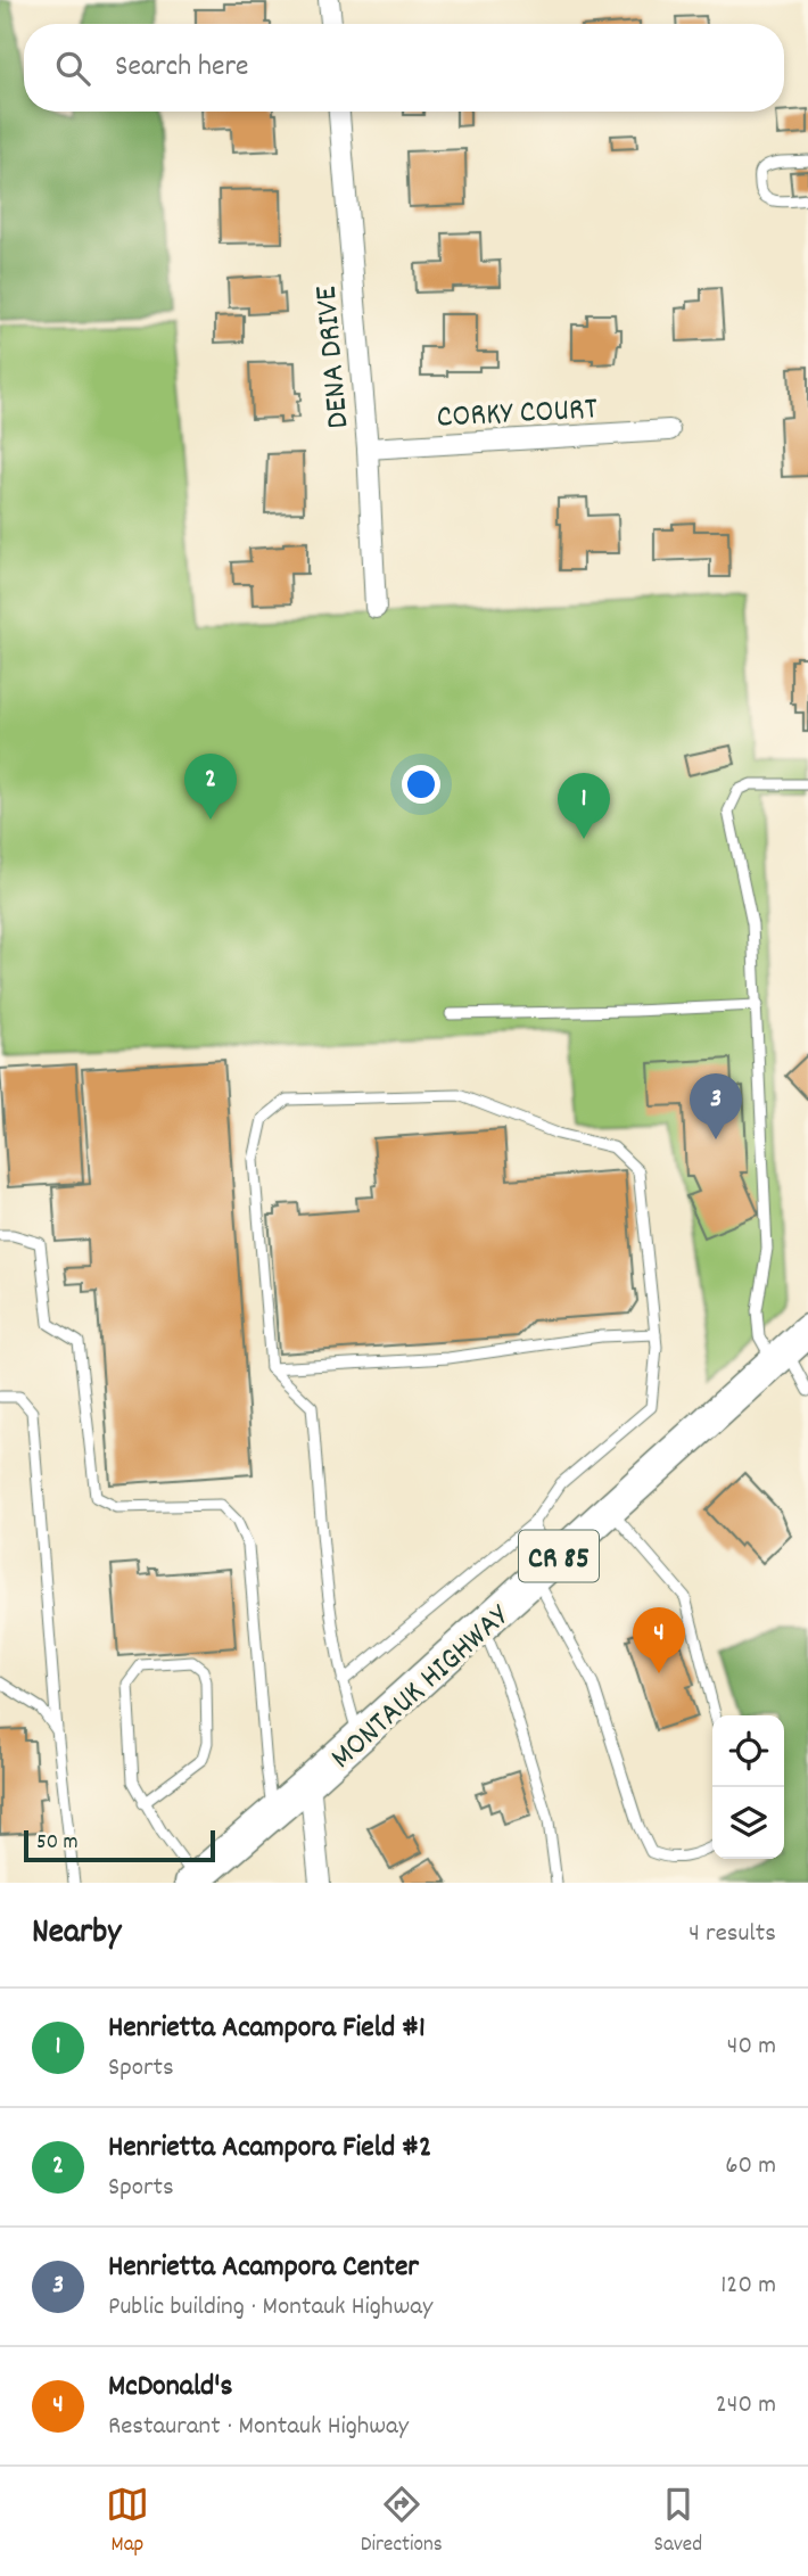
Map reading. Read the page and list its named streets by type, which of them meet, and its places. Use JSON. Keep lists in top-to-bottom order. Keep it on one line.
{"streets":{"main road":["CR 85","MONTAUK HIGHWAY"],"street":["DENA DRIVE","CORKY COURT"]},"crossings":[["DENA DRIVE","CORKY COURT"],["CR 85","MONTAUK HIGHWAY"]],"scale_bar":"50 m","page":{"search":"Search here","pins":["2","1","3","4"],"scale":"50 m","heading":["Nearby","4 results"],"list":[{"mark":"1","name":"Henrietta Acampora Field #1","note":"Sports","value":"40 m"},{"mark":"2","name":"Henrietta Acampora Field #2","note":"Sports","value":"60 m"},{"mark":"3","name":"Henrietta Acampora Center","note":"Public building · Montauk Highway","value":"120 m"},{"mark":"4","name":"McDonald's","note":"Restaurant · Montauk Highway","value":"240 m"}],"nav":["Map","Directions","Saved"]}}
